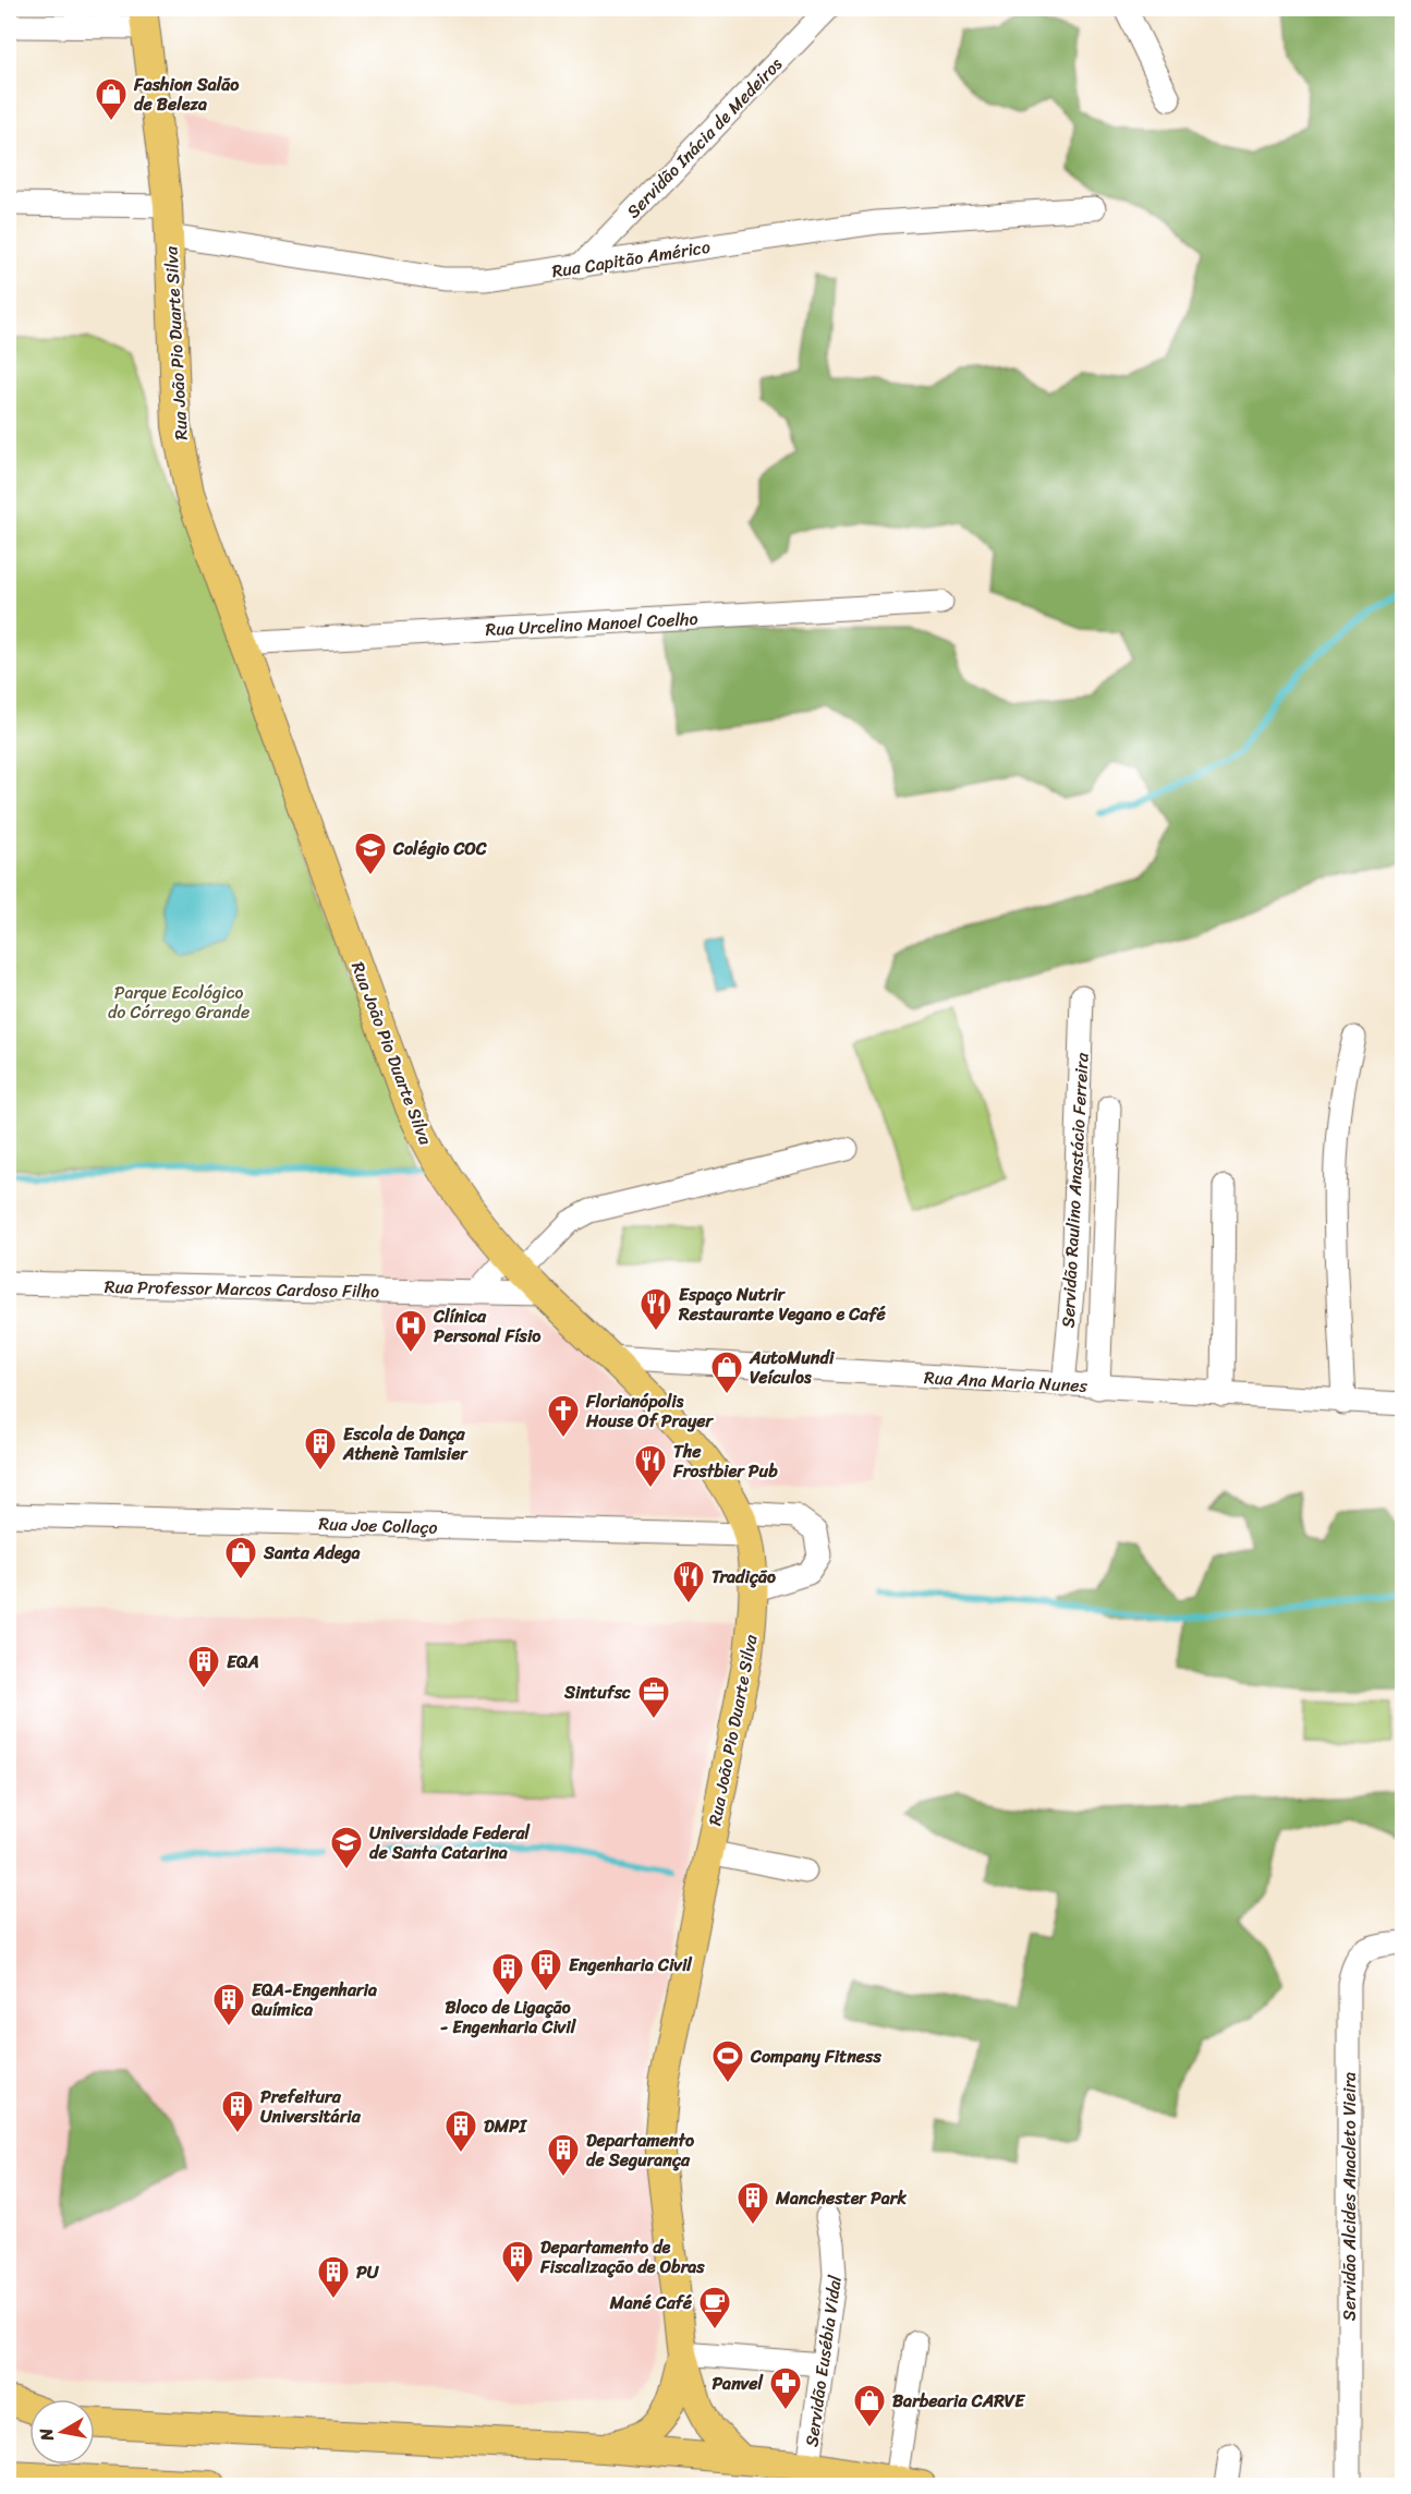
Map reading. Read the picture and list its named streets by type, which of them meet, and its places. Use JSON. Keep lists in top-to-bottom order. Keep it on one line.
{"streets":{"main road":["Rua João Pio Duarte Silva"],"street":["Servidão Inácia de Medeiros","Rua Capitão Américo","Rua Urcelino Manoel Coelho","Servidão Raulino Anastácio Ferreira","Rua Professor Marcos Cardoso Filho","Rua Ana Maria Nunes","Rua Joe Collaço","Servidão Alcides Anacleto Vieira","Servidão Eusébia Vidal"]},"crossings":[["Servidão Inácia de Medeiros","Rua Capitão Américo"],["Rua Capitão Américo","Rua João Pio Duarte Silva"],["Rua João Pio Duarte Silva","Rua Urcelino Manoel Coelho"],["Rua João Pio Duarte Silva","Rua Professor Marcos Cardoso Filho"],["Rua João Pio Duarte Silva","Rua Ana Maria Nunes"],["Rua João Pio Duarte Silva","Rua Joe Collaço"],["Servidão Raulino Anastácio Ferreira","Rua Ana Maria Nunes"]],"parks":["Parque Ecológico do Córrego Grande"],"places":{"shop":["Fashion Salão de Beleza","AutoMundi Veículos","Santa Adega","Barbearia CARVE"],"school or university":["Colégio COC","Universidade Federal de Santa Catarina"],"restaurant":["Espaço Nutrir Restaurante Vegano e Café","The Frostbier Pub","Tradição"],"hospital":["Clínica Personal Físio"],"church":["Florianópolis House Of Prayer"],"building":["Escola de Dança Athenè Tamisier","EQA","Engenharia Civil","Bloco de Ligação - Engenharia Civil","EQA-Engenharia Química","Prefeitura Universitária","DMPI","Departamento de Segurança","Manchester Park","Departamento de Fiscalização de Obras","PU"],"office":["Sintufsc"],"sports":["Company Fitness"],"cafe":["Mané Café"],"pharmacy":["Panvel"]},"north":"left"}
